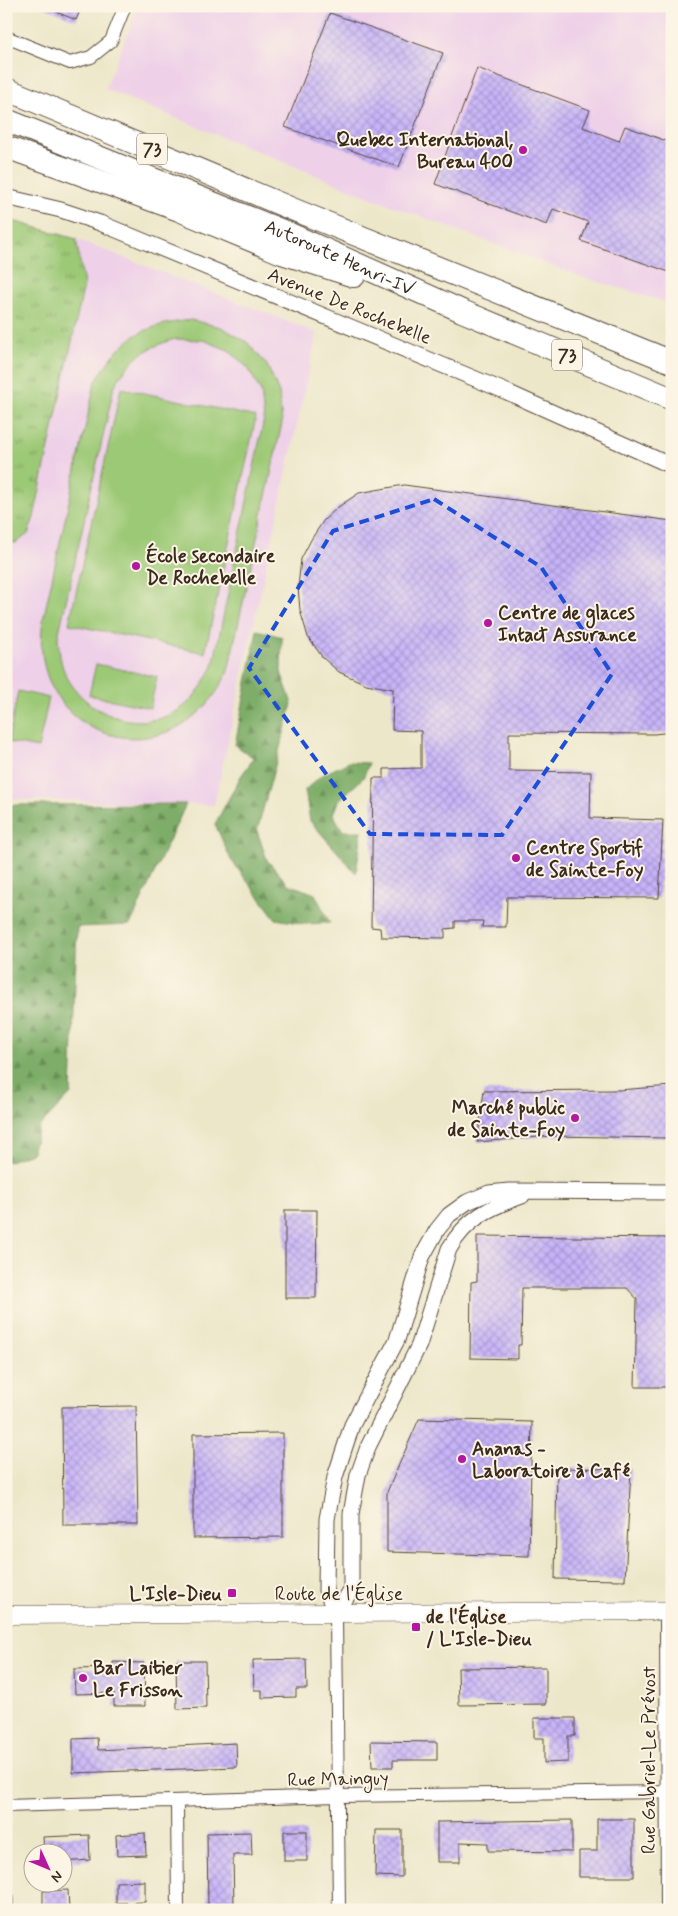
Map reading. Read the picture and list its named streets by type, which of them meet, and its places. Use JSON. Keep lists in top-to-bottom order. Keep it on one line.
{"streets":{"highway":["73","Autoroute Henri-IV"],"main road":["Route de l'Église"],"street":["Avenue De Rochebelle","Rue Gabriel-Le Prévost","Rue Mainguy"]},"crossings":[["Route de l'Église","Rue Gabriel-Le Prévost"],["Rue Gabriel-Le Prévost","Rue Mainguy"]],"places":{"other":["Quebec International, Bureau 400","École secondaire De Rochebelle","Centre de glaces Intact Assurance","Centre Sportif de Sainte-Foy","Marché public de Sainte-Foy","Ananas - Laboratoire à Café","Bar Laitier Le Frisson"],"transit":["L'Isle-Dieu","de l'Église / L'Isle-Dieu"]},"north":"bottom right"}
